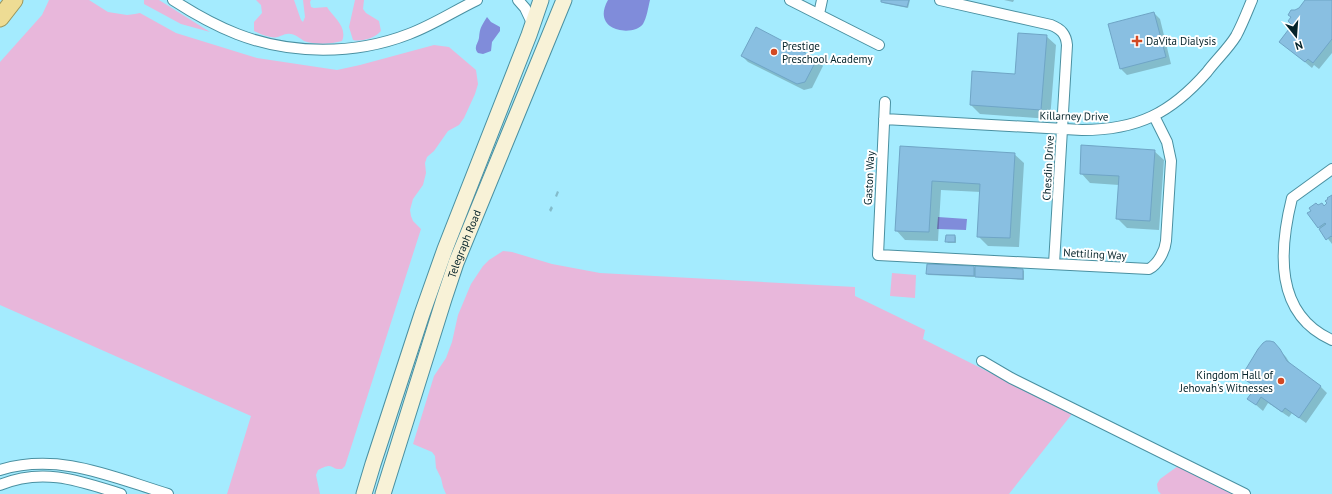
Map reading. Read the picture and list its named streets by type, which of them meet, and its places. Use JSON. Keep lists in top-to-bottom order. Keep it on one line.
{"streets":{"main road":["Telegraph Road"],"street":["Killarney Drive","Chesdin Drive","Gaston Way","Nettiling Way"]},"crossings":[["Killarney Drive","Chesdin Drive"],["Killarney Drive","Gaston Way"],["Killarney Drive","Nettiling Way"],["Chesdin Drive","Nettiling Way"],["Gaston Way","Nettiling Way"]],"places":{"health":["DaVita Dialysis"],"other":["Prestige Preschool Academy","Kingdom Hall of Jehovah's Witnesses"]},"north":"bottom"}
